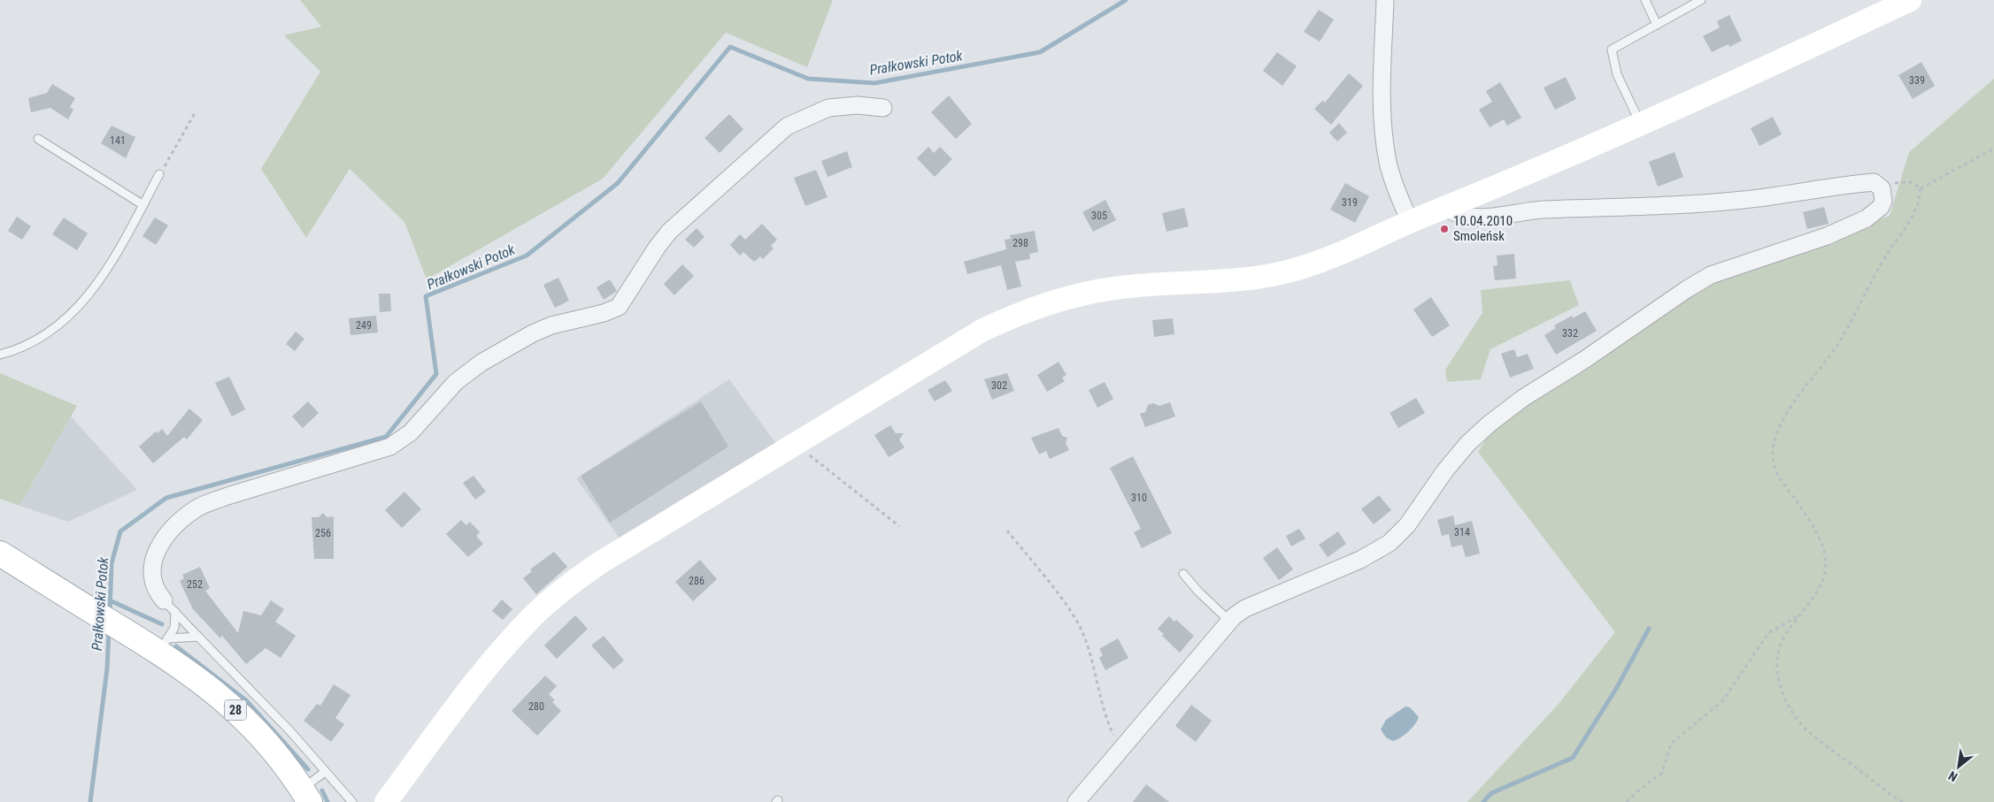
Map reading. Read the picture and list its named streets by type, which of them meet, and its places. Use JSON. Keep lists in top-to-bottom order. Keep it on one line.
{"streets":{"main road":["28"]},"water":["Prałkowski Potok"],"places":["10.04.2010 Smoleńsk"],"house_numbers":["339","141","319","305","298","249","332","302","310","314","256","286","252","280"],"north":"bottom left"}
